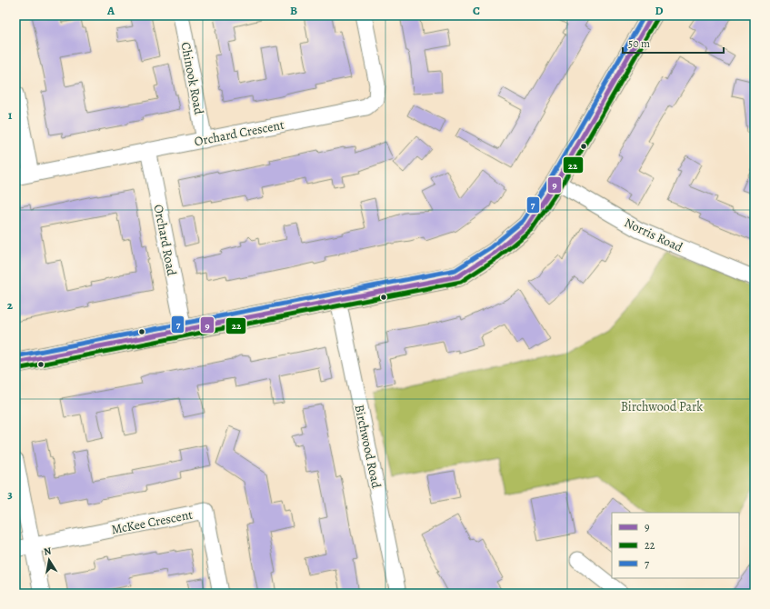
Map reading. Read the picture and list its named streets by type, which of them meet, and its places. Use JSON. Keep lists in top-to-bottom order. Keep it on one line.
{"streets":{"street":["Chinook Road","Orchard Crescent","Norris Road","Orchard Road","Birchwood Road","McKee Crescent"]},"crossings":[["Chinook Road","Orchard Crescent"],["Orchard Crescent","Orchard Road"]],"parks":["Birchwood Park"],"lines":["transit line 9","transit line 7","transit line 22"],"legend":["9","22","7"],"scale_bar":"50 m","north":"top","grid":{"columns":["A","B","C","D"],"rows":["1","2","3"]}}
